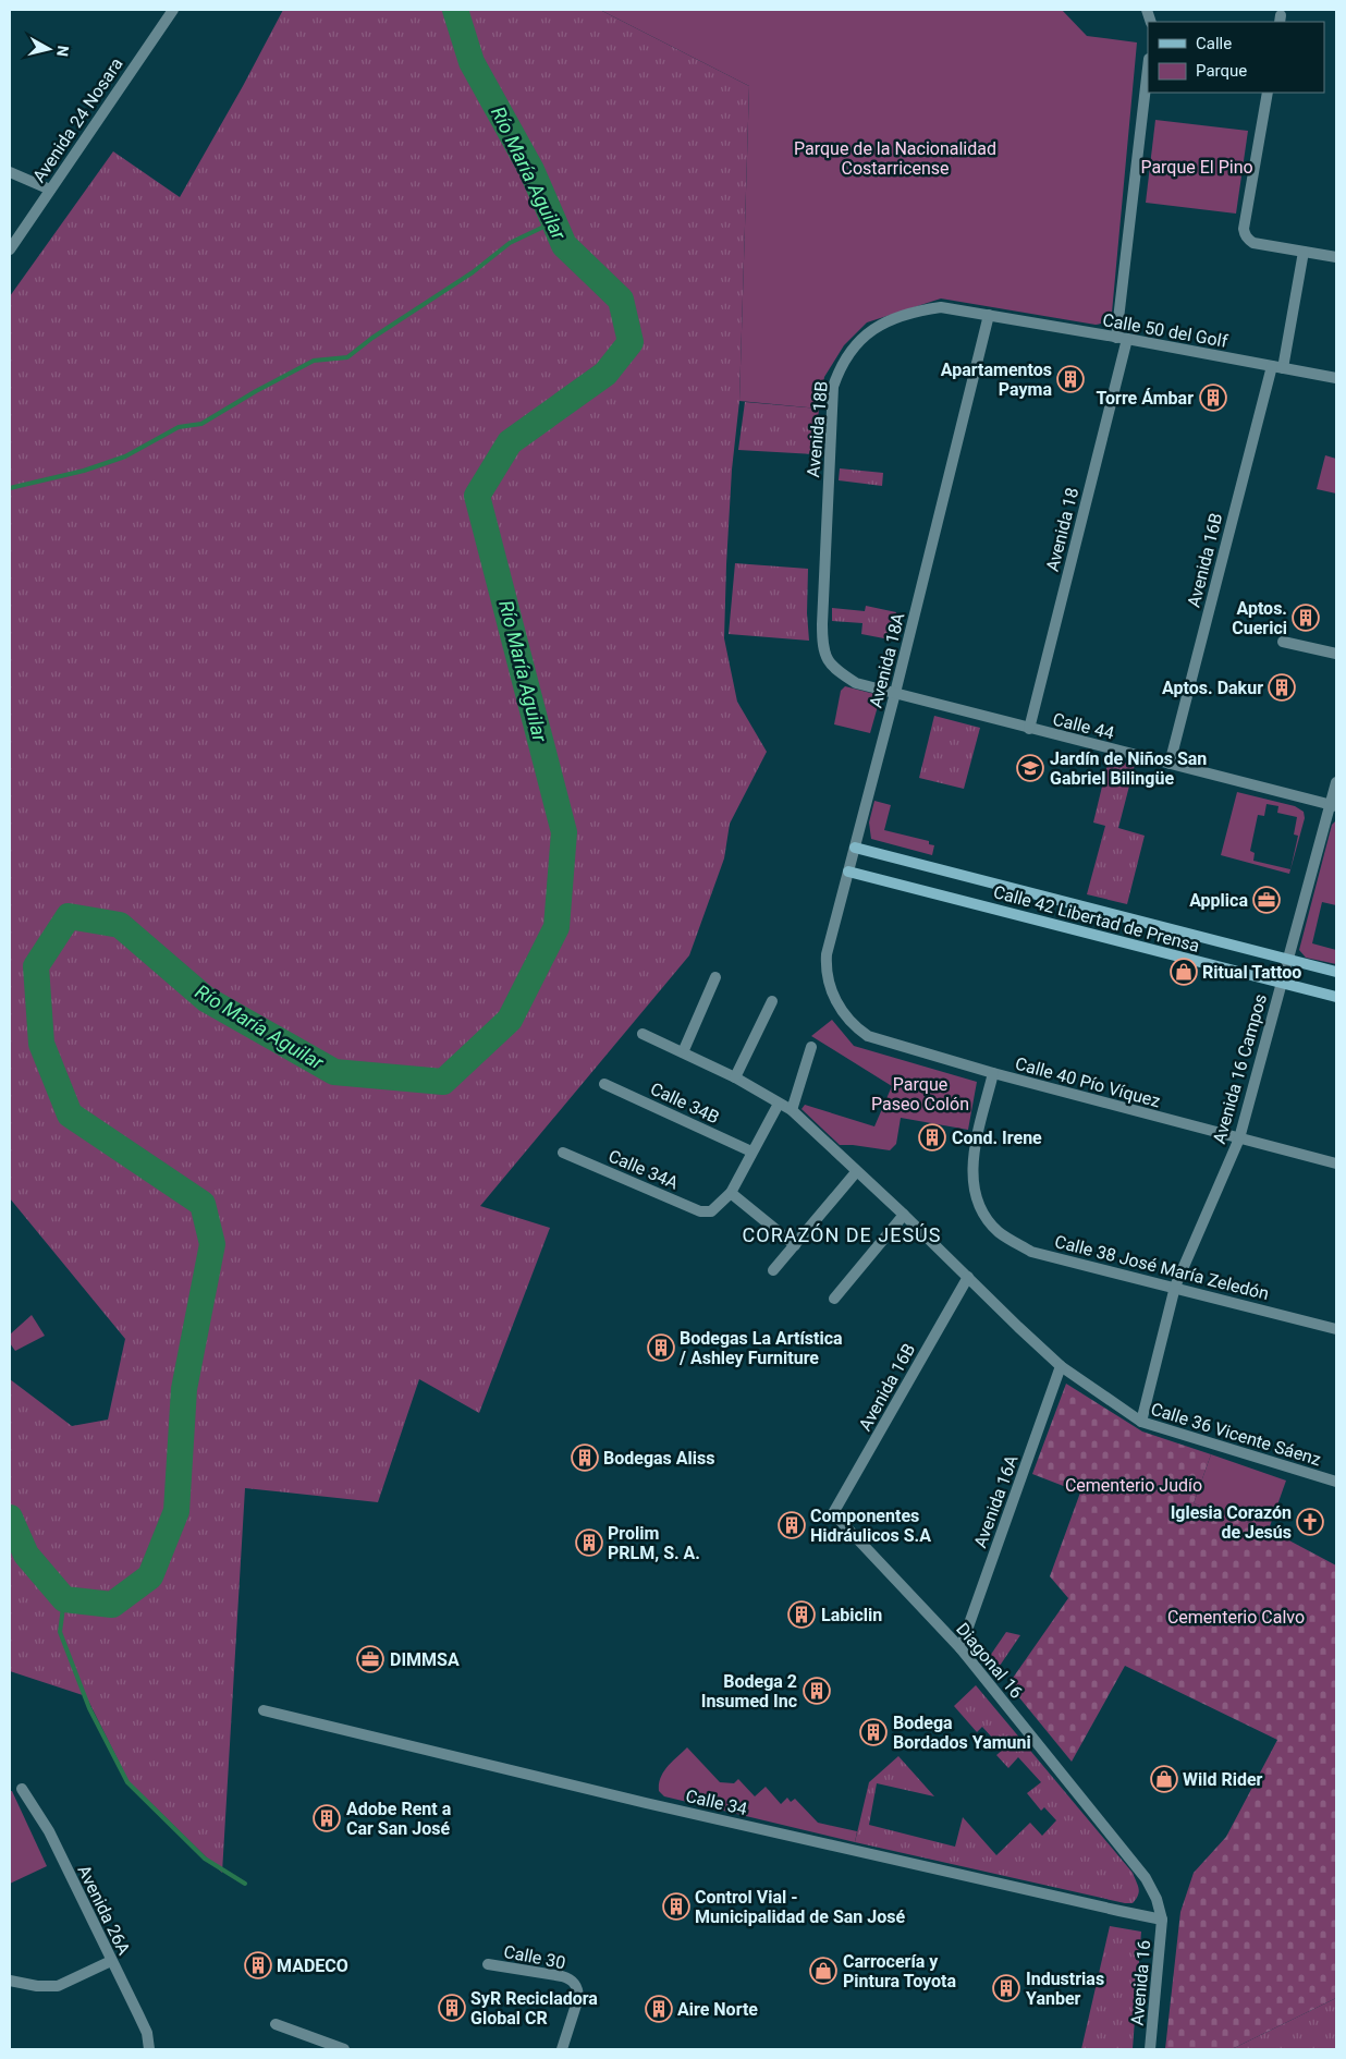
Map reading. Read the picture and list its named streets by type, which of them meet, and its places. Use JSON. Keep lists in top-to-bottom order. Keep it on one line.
{"streets":{"main road":["Calle 42 Libertad de Prensa"],"street":["Avenida 24 Nosara","Calle 50 del Golf","Avenida 18B","Avenida 18","Avenida 16B","Avenida 18A","Calle 44","Avenida 16 Campos","Calle 40 Pío Víquez","Calle 34B","Calle 34A","Calle 38 José María Zeledón","Calle 36 Vicente Sáenz","Avenida 16A","Diagonal 16","Calle 34","Avenida 26A","Calle 30","Avenida 16"]},"crossings":[["Calle 50 del Golf","Avenida 18B"],["Calle 50 del Golf","Avenida 18"],["Calle 50 del Golf","Avenida 16B"],["Calle 50 del Golf","Avenida 18A"],["Avenida 18B","Avenida 18A"],["Avenida 18B","Calle 44"],["Avenida 18","Calle 44"],["Avenida 16B","Calle 44"],["Avenida 16B","Calle 36 Vicente Sáenz"],["Avenida 16B","Diagonal 16"],["Avenida 18A","Calle 44"],["Avenida 18A","Calle 42 Libertad de Prensa"],["Avenida 18A","Calle 40 Pío Víquez"],["Calle 44","Avenida 16 Campos"],["Calle 42 Libertad de Prensa","Avenida 16 Campos"],["Avenida 16 Campos","Calle 40 Pío Víquez"],["Avenida 16 Campos","Calle 38 José María Zeledón"],["Avenida 16 Campos","Calle 36 Vicente Sáenz"],["Calle 40 Pío Víquez","Calle 38 José María Zeledón"],["Calle 36 Vicente Sáenz","Avenida 16A"],["Avenida 16A","Diagonal 16"],["Diagonal 16","Calle 34"],["Diagonal 16","Avenida 16"],["Calle 34","Avenida 16"]],"districts":["CORAZÓN DE JESÚS"],"water":["Río María Aguilar"],"parks":["Parque de la Nacionalidad Costarricense","Parque El Pino","Parque Paseo Colón","Cementerio Judío","Cementerio Calvo"],"places":{"building":["Apartamentos Payma","Torre Ámbar","Aptos. Cuerici","Aptos. Dakur","Cond. Irene","Bodegas La Artística / Ashley Furniture","Bodegas Aliss","Componentes Hidráulicos S.A","Prolim PRLM, S. A.","Labiclin","Bodega 2 Insumed Inc","Bodega Bordados Yamuni","Adobe Rent a Car San José","Control Vial - Municipalidad de San José","MADECO","Industrias Yanber","SyR Recicladora Global CR","Aire Norte"],"school or university":["Jardín de Niños San Gabriel Bilingüe"],"office":["Applica","DIMMSA"],"shop":["Ritual Tattoo","Wild Rider","Carrocería y Pintura Toyota"],"church":["Iglesia Corazón de Jesús"]},"legend":["Calle","Parque"],"north":"right"}
